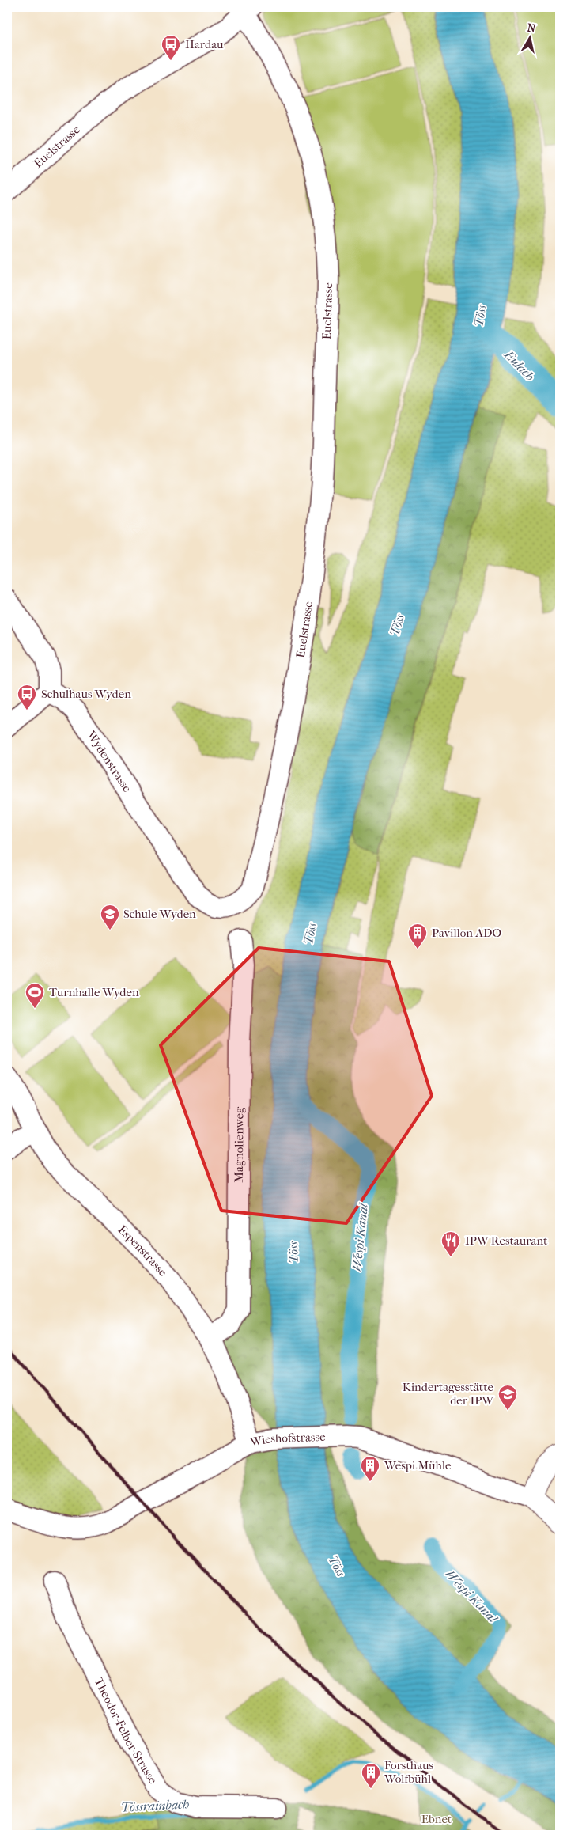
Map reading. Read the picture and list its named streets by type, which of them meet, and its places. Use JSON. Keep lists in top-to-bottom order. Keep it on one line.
{"streets":{"street":["Euelstrasse","Wydenstrasse","Magnolienweg","Espenstrasse","Wieshofstrasse","Theodor-Felber-Strasse"]},"crossings":[["Euelstrasse","Wydenstrasse"],["Magnolienweg","Espenstrasse"],["Espenstrasse","Wieshofstrasse"]],"water":["Töss","Eulach","Wespi Kanal","Tössrainbach"],"parks":["Ebnet"],"places":{"bus stop":["Hardau","Schulhaus Wyden"],"school or university":["Schule Wyden","Kindertagesstätte der IPW"],"building":["Pavillon ADO","Wespi Mühle","Forsthaus Wolfbühl"],"sports":["Turnhalle Wyden"],"restaurant":["IPW Restaurant"]},"north":"top"}
